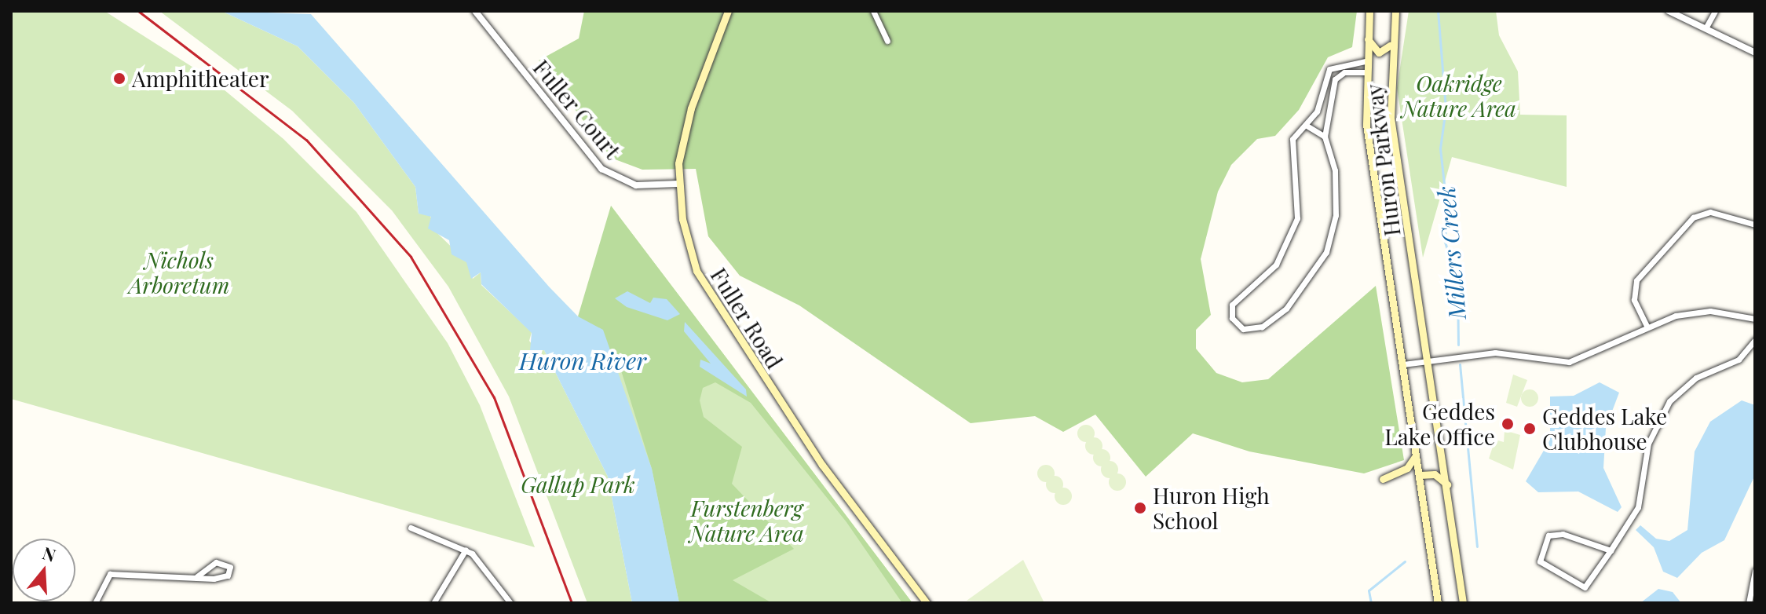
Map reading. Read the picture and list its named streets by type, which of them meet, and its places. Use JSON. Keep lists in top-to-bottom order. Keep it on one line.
{"streets":{"main road":["Huron Parkway","Fuller Road"],"street":["Fuller Court"]},"crossings":[["Fuller Court","Fuller Road"]],"water":["Millers Creek","Huron River"],"parks":["Oakridge Nature Area","Nichols Arboretum","Gallup Park","Furstenberg Nature Area"],"places":["Amphitheater","Geddes Lake Office","Geddes Lake Clubhouse","Huron High School"],"north":"top"}
